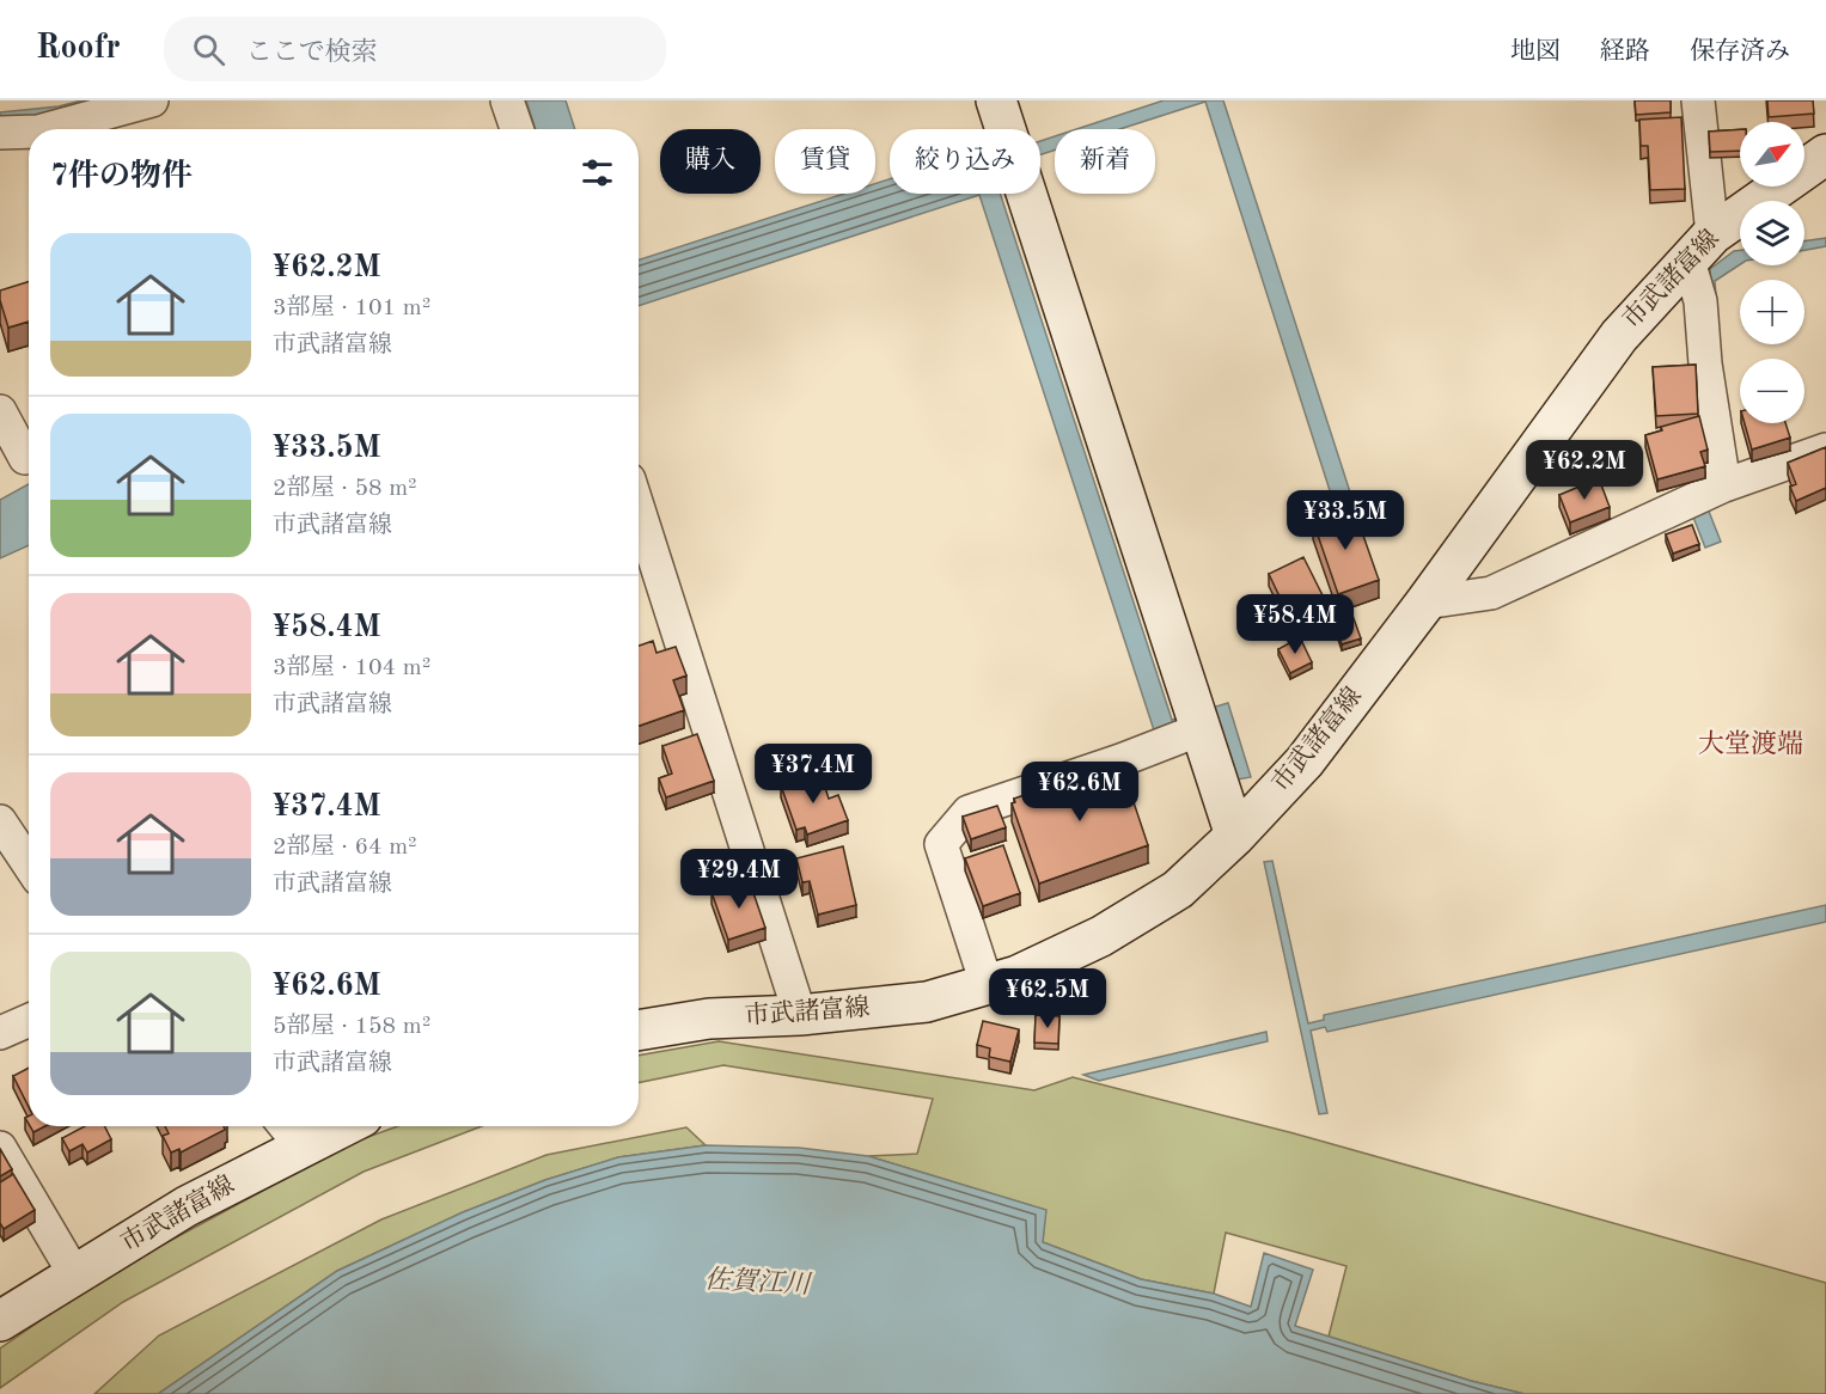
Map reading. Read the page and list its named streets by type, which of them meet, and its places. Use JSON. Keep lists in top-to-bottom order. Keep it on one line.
{"streets":{"main road":["市武諸富線"]},"districts":["大堂渡端"],"water":["佐賀江川"],"north":"top right","page":{"header":"Roofr","search":"ここで検索","nav":["地図","経路","保存済み"],"map_buttons":["+","−"],"chip":["購入","賃貸","絞り込み","新着"],"heading":"7件の物件","list":[{"name":"¥62.2M","note":"3部屋 · 101 m² · 市武諸富線"},{"name":"¥33.5M","note":"2部屋 · 58 m² · 市武諸富線"},{"name":"¥58.4M","note":"3部屋 · 104 m² · 市武諸富線"},{"name":"¥37.4M","note":"2部屋 · 64 m² · 市武諸富線"},{"name":"¥62.6M","note":"5部屋 · 158 m² · 市武諸富線"}],"price":["¥62.2M","¥33.5M","¥58.4M","¥37.4M","¥62.6M","¥29.4M","¥62.5M"]}}
